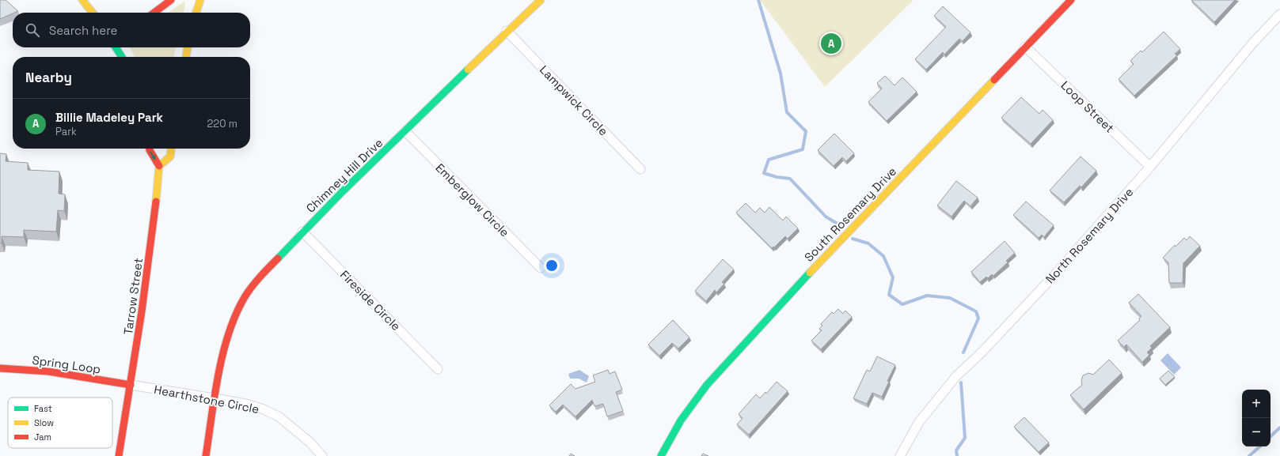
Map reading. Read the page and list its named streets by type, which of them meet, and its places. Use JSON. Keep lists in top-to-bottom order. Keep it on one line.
{"streets":{"street":["Lampwick Circle","Loop Street","Chimney Hill Drive","Emberglow Circle","South Rosemary Drive","North Rosemary Drive","Tarrow Street","Fireside Circle","Spring Loop","Hearthstone Circle"]},"crossings":[["Lampwick Circle","Chimney Hill Drive"],["Loop Street","South Rosemary Drive"],["Loop Street","North Rosemary Drive"],["Chimney Hill Drive","Emberglow Circle"],["Chimney Hill Drive","Fireside Circle"],["Chimney Hill Drive","Hearthstone Circle"],["Tarrow Street","Spring Loop"],["Tarrow Street","Hearthstone Circle"],["Spring Loop","Hearthstone Circle"]],"legend":["Fast","Slow","Jam"],"page":{"search":"Search here","pins":"A","heading":"Nearby","list":[{"mark":"A","name":"Billie Madeley Park","note":"Park","value":"220 m"}],"map_buttons":["+","−"]}}
